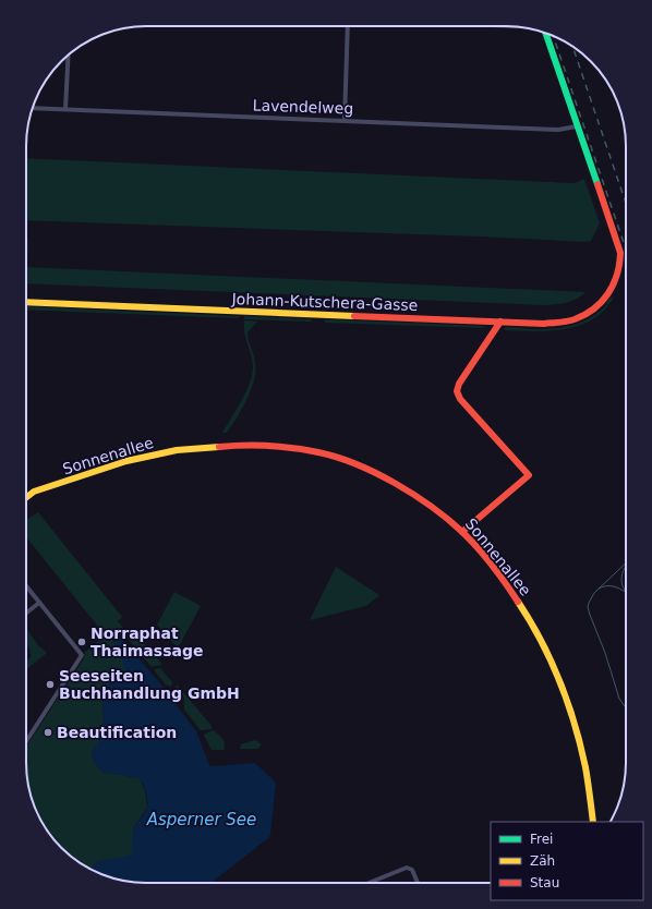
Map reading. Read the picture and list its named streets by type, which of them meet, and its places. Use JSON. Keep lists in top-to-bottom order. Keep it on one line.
{"streets":{"street":["Lavendelweg","Johann-Kutschera-Gasse","Sonnenallee"]},"crossings":[["Lavendelweg","Johann-Kutschera-Gasse"]],"water":["Asperner See"],"places":["Norraphat Thaimassage","Seeseiten Buchhandlung GmbH","Beautification"],"legend":["Frei","Zäh","Stau"]}
